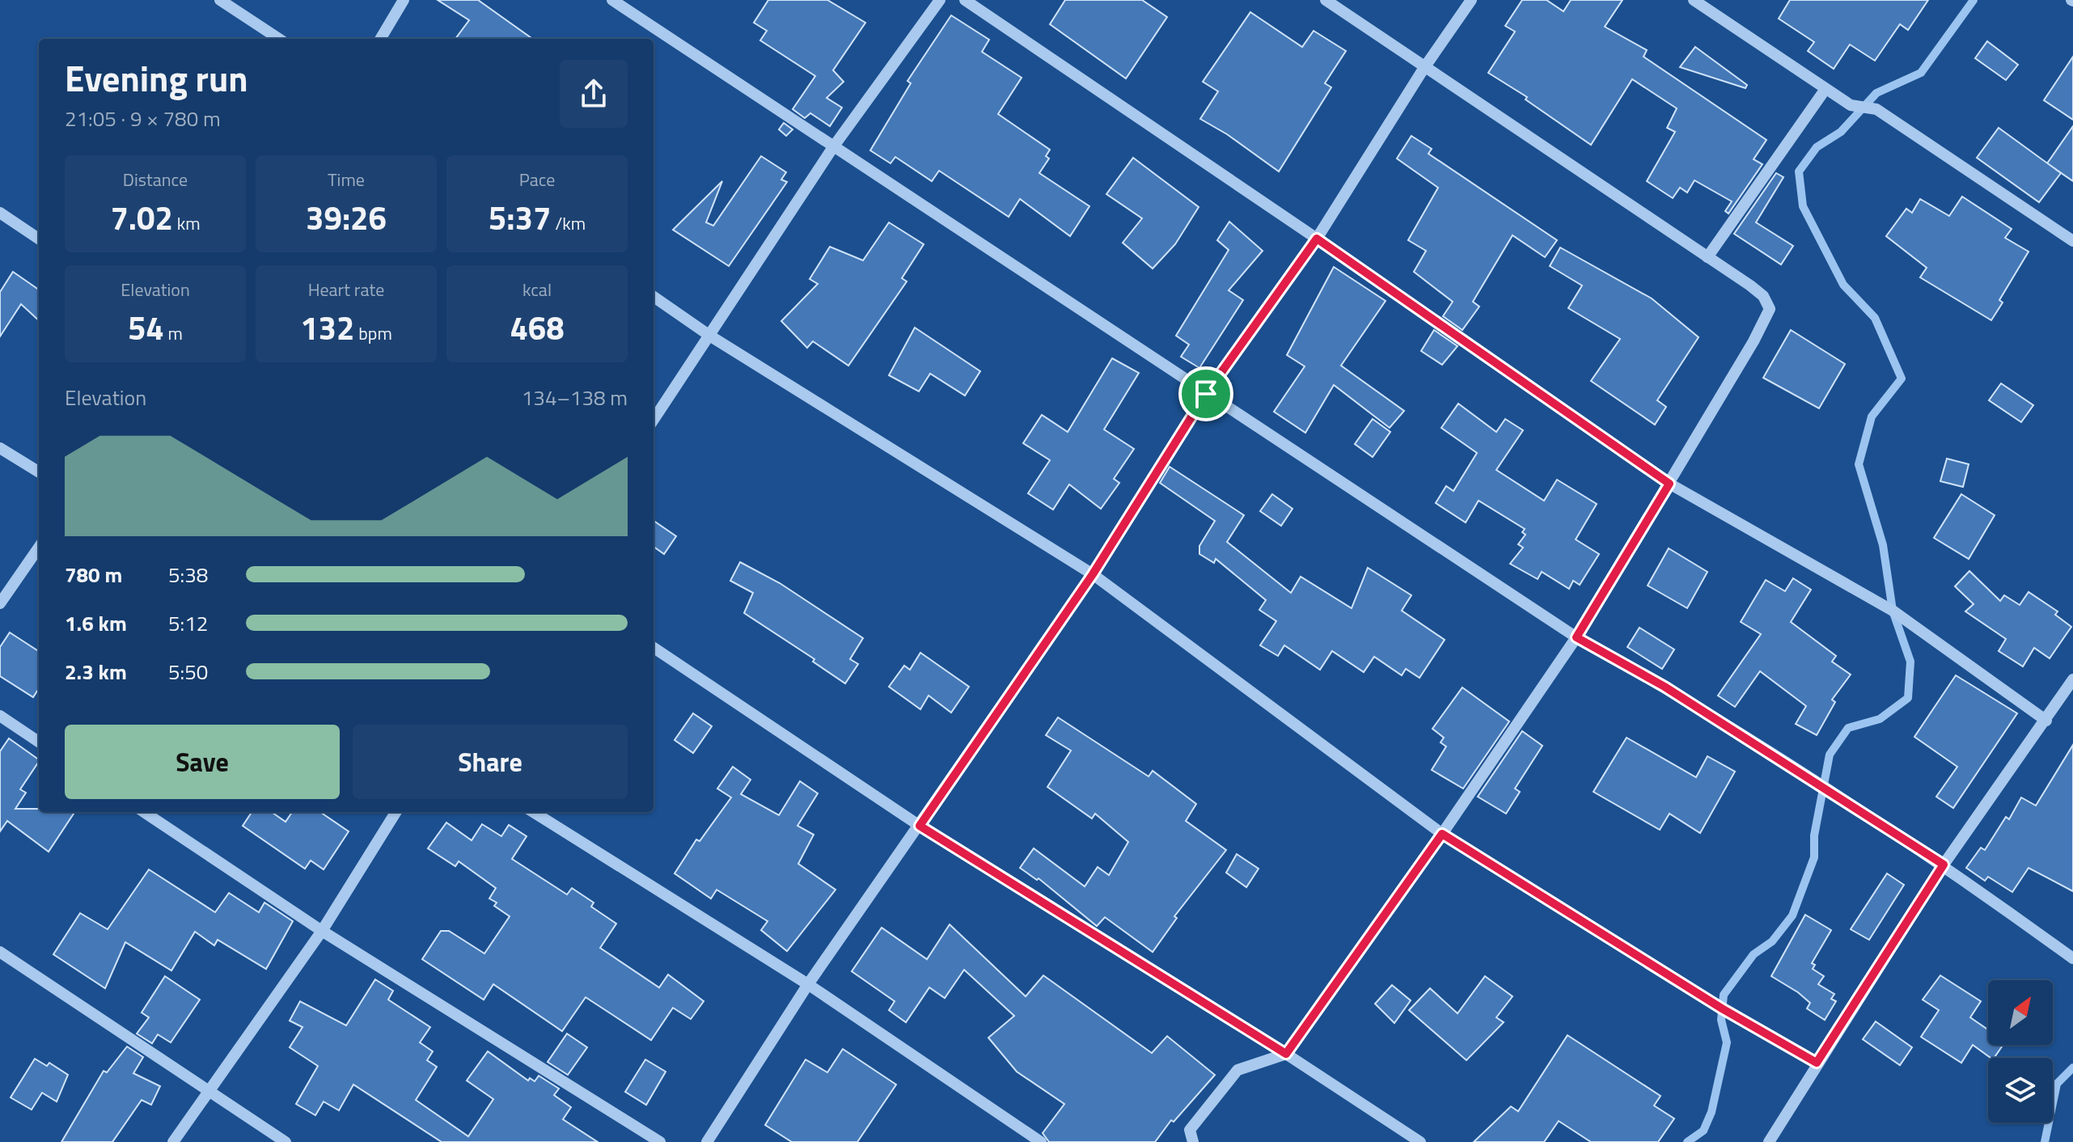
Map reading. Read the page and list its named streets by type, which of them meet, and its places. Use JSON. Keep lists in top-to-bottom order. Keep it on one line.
{"north":"top right","page":{"heading":["Evening run","21:05 · 9 × 780 m"],"stats":[["Distance","7.02 km"],["Time","39:26"],["Pace","5:37 /km"],["Elevation","54 m"],["Heart rate","132 bpm"],["kcal","468"]],"chart":["Elevation","134–138 m"],"list":[{"name":"780 m","note":"5:38"},{"name":"1.6 km","note":"5:12"},{"name":"2.3 km","note":"5:50"}],"buttons":["Save","Share"]}}
